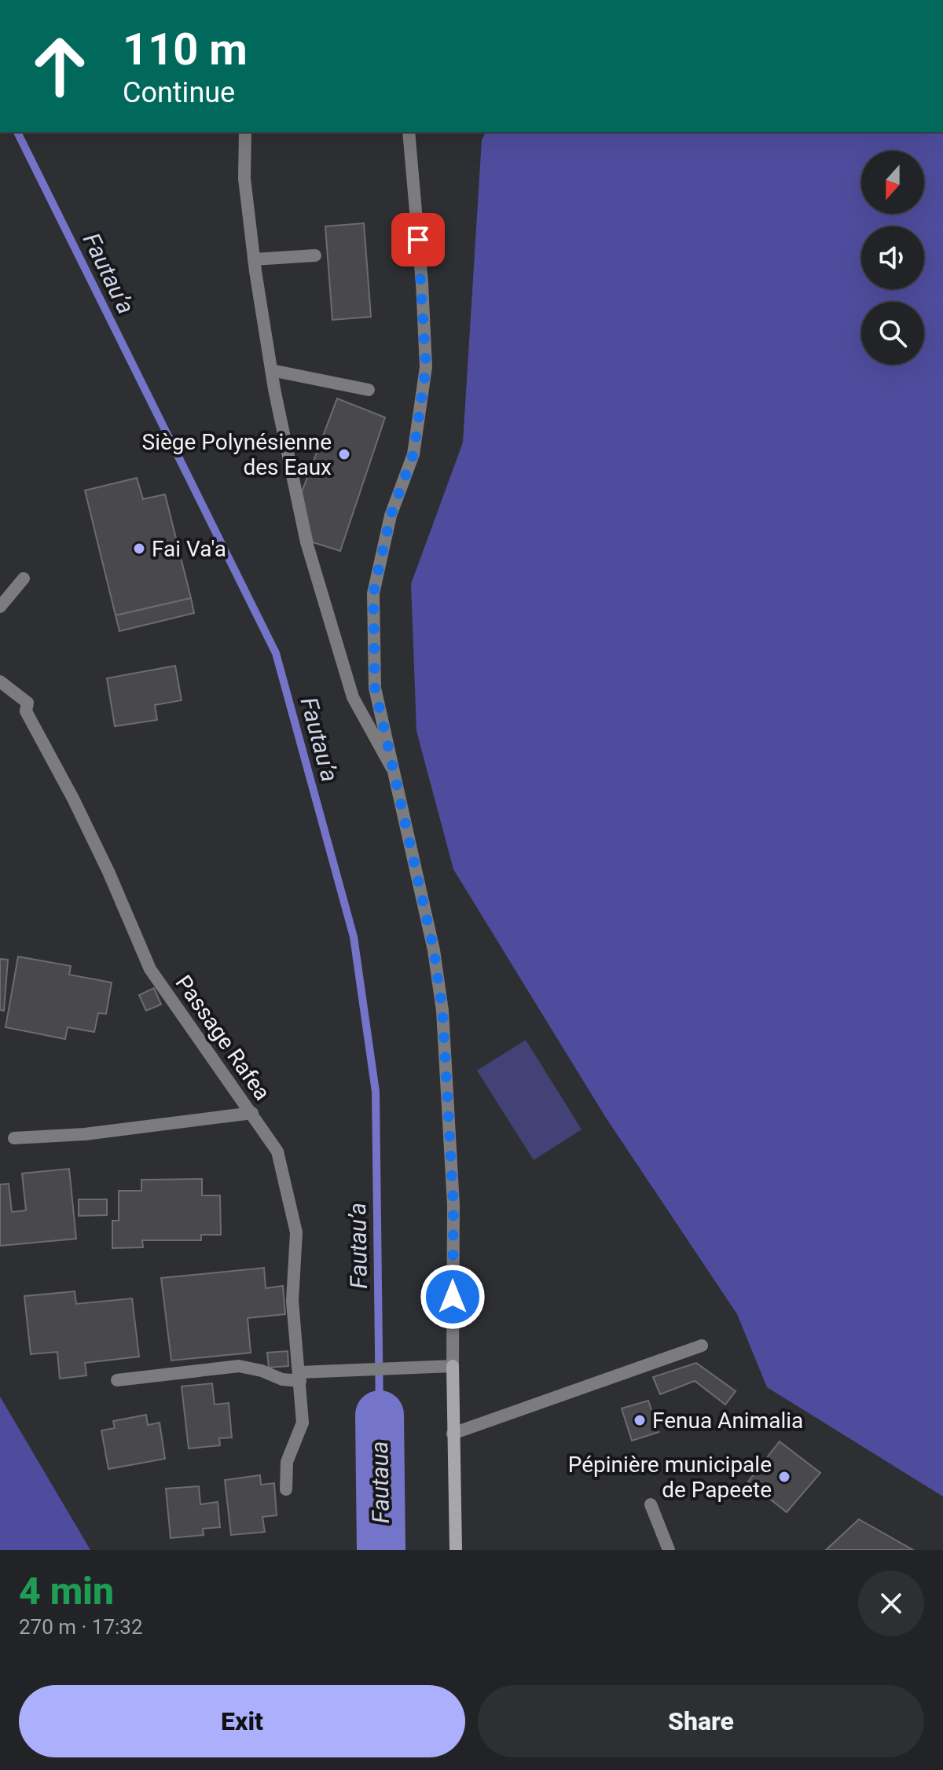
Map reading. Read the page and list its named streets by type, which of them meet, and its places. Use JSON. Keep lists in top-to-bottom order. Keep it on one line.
{"streets":{"street":["Passage Rafea"]},"water":["Fautau’a","Fautaua"],"places":["Siège Polynésienne des Eaux","Fai Va'a","Fenua Animalia","Pépinière municipale de Papeete"],"north":"bottom","page":{"turn":["110 m","Continue"],"heading":["4 min","270 m · 17:32"],"buttons":["Exit","Share"]}}
